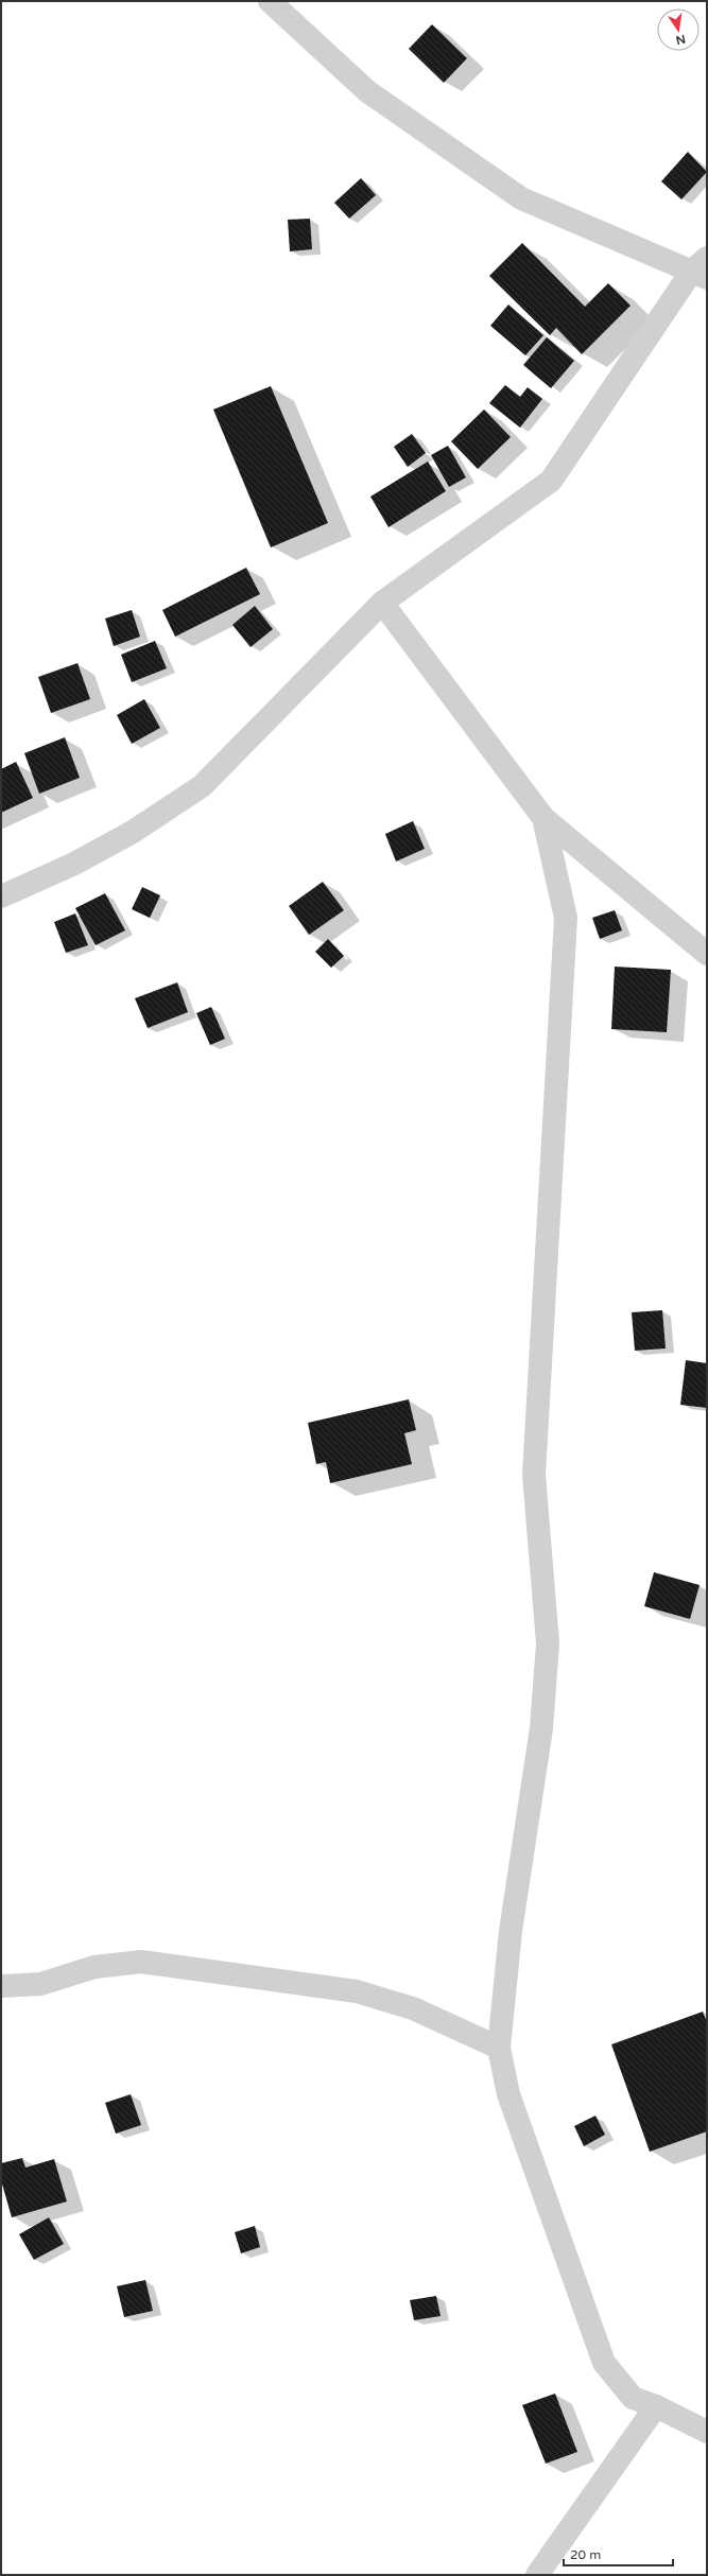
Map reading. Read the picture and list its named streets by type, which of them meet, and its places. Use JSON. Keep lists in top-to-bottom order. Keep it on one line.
{"scale_bar":"20 m","north":"bottom"}
